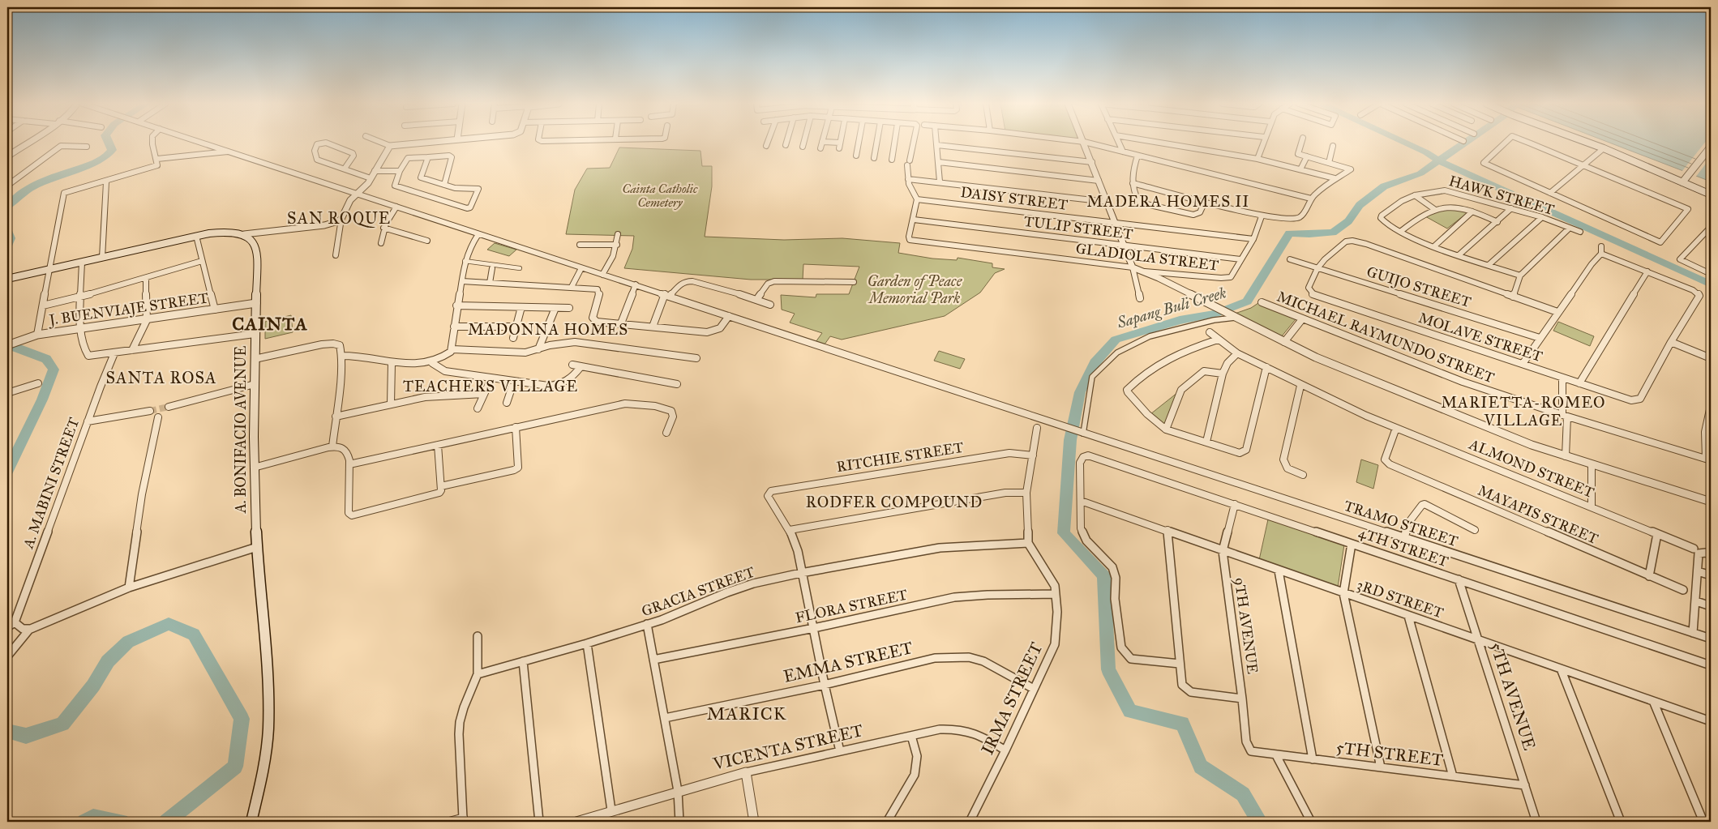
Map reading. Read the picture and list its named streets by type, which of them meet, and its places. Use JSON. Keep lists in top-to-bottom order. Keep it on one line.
{"streets":{"main road":["A. BONIFACIO AVENUE"],"street":["HAWK STREET","DAISY STREET","TULIP STREET","GLADIOLA STREET","GUIJO STREET","J. BUENVIAJE STREET","MICHAEL RAYMUNDO STREET","MOLAVE STREET","RITCHIE STREET","ALMOND STREET","A. MABINI STREET","MAYAPIS STREET","TRAMO STREET","4TH STREET","GRACIA STREET","3RD STREET","FLORA STREET","9TH AVENUE","EMMA STREET","5TH AVENUE","IRMA STREET","VICENTA STREET","5TH STREET"]},"crossings":[["DAISY STREET","GLADIOLA STREET"],["TULIP STREET","GLADIOLA STREET"],["GUIJO STREET","MOLAVE STREET"],["J. BUENVIAJE STREET","A. BONIFACIO AVENUE"],["ALMOND STREET","MAYAPIS STREET"],["4TH STREET","3RD STREET"],["4TH STREET","9TH AVENUE"],["4TH STREET","5TH AVENUE"],["GRACIA STREET","IRMA STREET"],["3RD STREET","9TH AVENUE"],["3RD STREET","5TH AVENUE"],["FLORA STREET","IRMA STREET"],["9TH AVENUE","5TH STREET"],["EMMA STREET","IRMA STREET"],["5TH AVENUE","5TH STREET"],["IRMA STREET","VICENTA STREET"]],"districts":["MADERA HOMES II","SAN ROQUE","CAINTA","MADONNA HOMES","SANTA ROSA","TEACHERS VILLAGE","MARIETTA-ROMEO VILLAGE","RODFER COMPOUND","MARICK"],"water":["Sapang Buli Creek"],"parks":["Cainta Catholic Cemetery","Garden of Peace Memorial Park"]}
